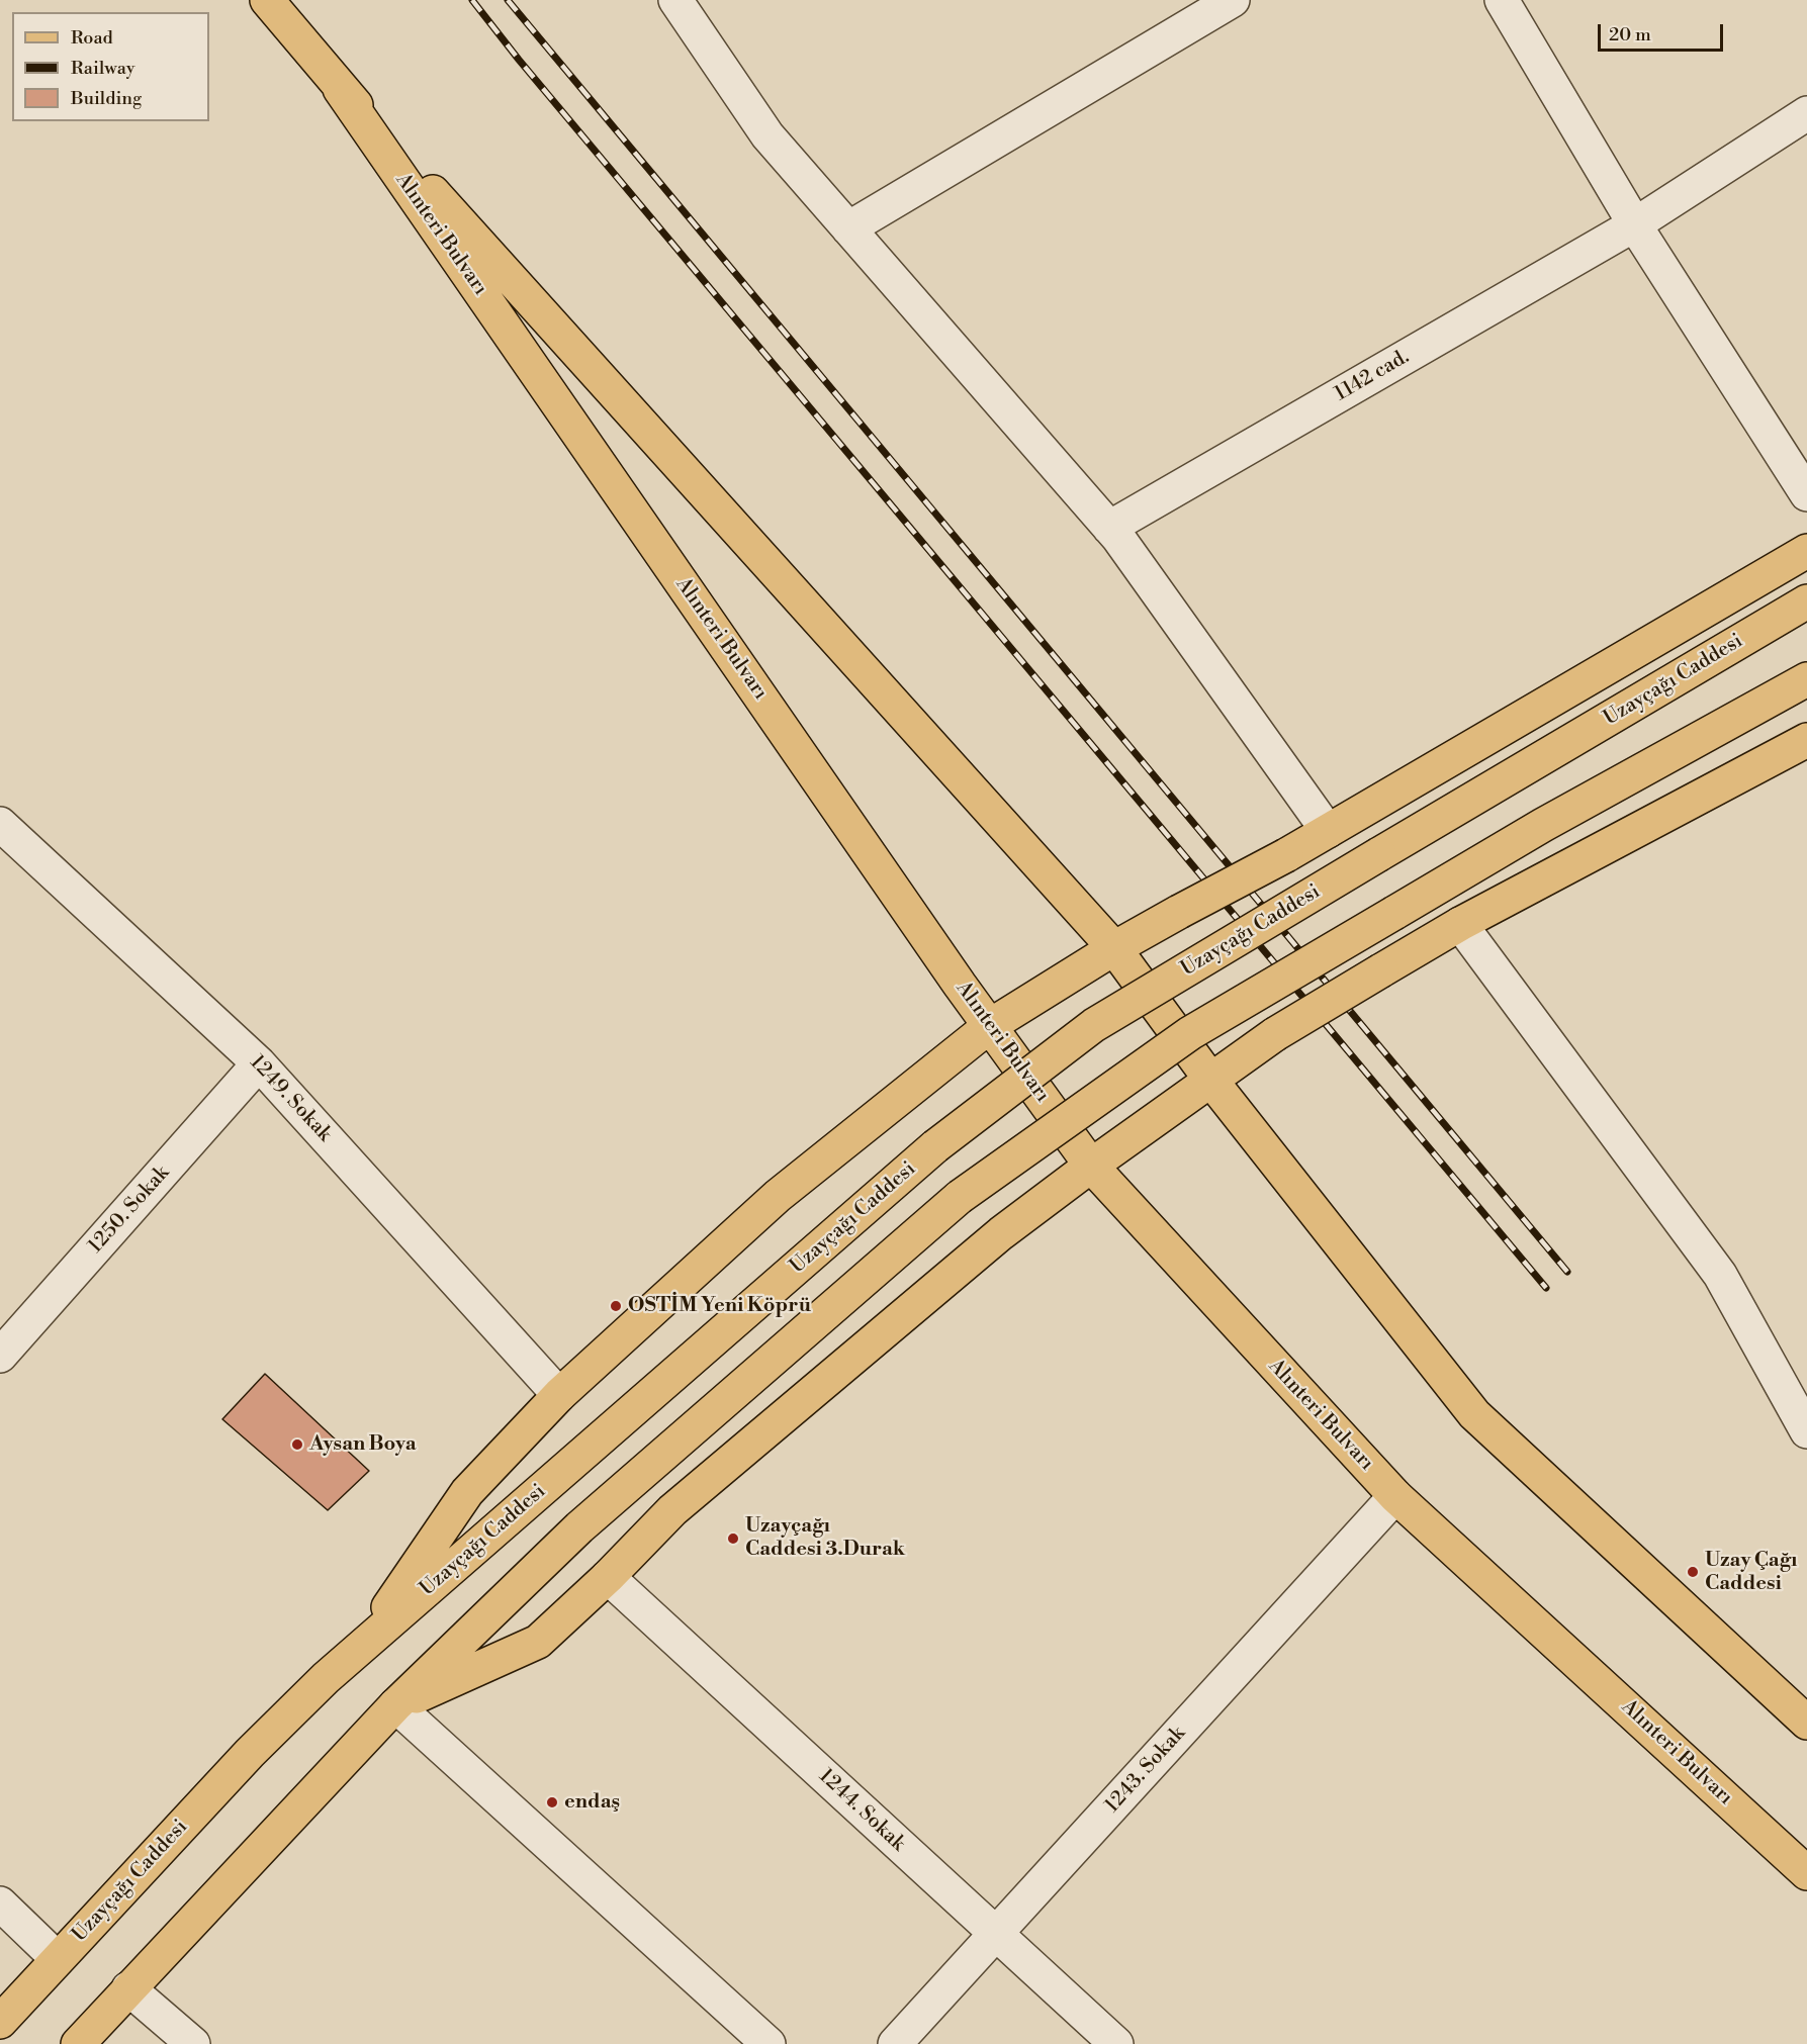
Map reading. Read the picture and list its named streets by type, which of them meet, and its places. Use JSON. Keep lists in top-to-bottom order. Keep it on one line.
{"streets":{"main road":["Alınteri Bulvarı","Uzayçağı Caddesi"],"street":["1142 cad.","1249. Sokak","1250. Sokak","1243. Sokak","1244. Sokak"]},"crossings":[["Alınteri Bulvarı","1243. Sokak"],["1249. Sokak","1250. Sokak"],["1243. Sokak","1244. Sokak"]],"places":["OSTİM Yeni Köprü","Aysan Boya","Uzayçağı Caddesi 3.Durak","Uzay Çağı Caddesi","endaş"],"legend":["Road","Railway","Building"],"scale_bar":"20 m"}
